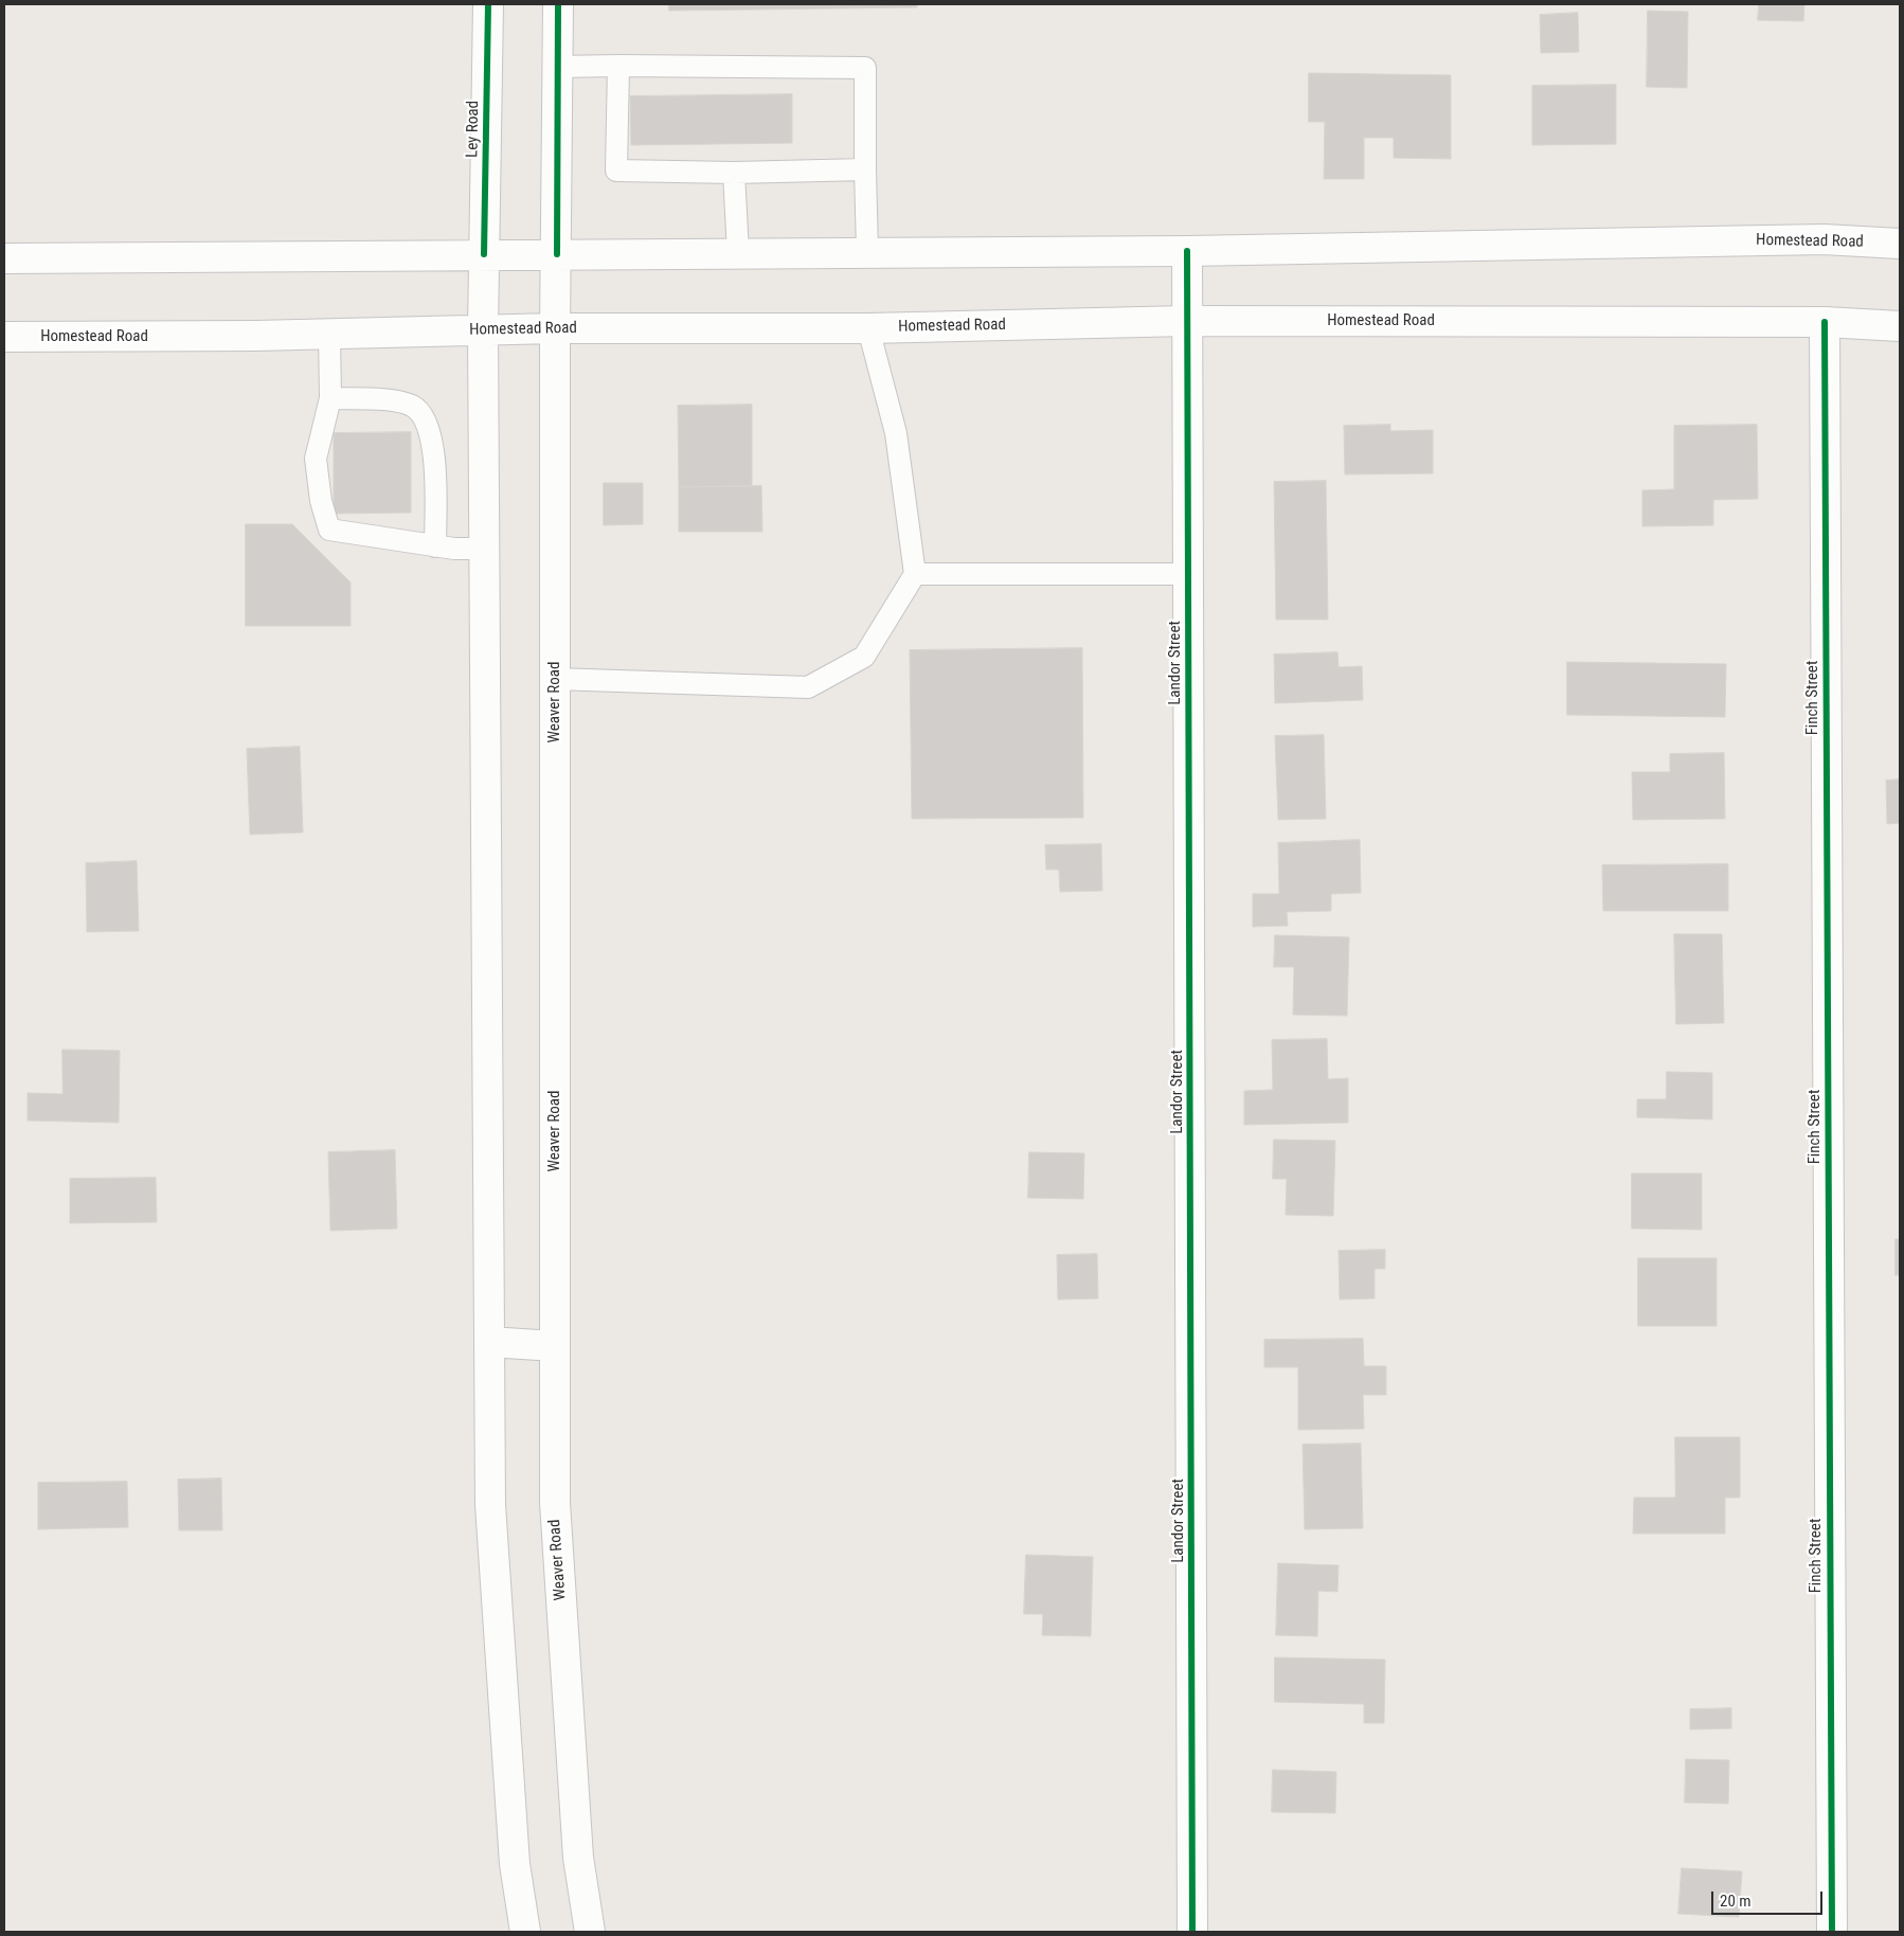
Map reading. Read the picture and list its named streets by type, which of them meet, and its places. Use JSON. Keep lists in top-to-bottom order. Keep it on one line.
{"streets":{"main road":["Ley Road","Homestead Road","Landor Street","Finch Street","Weaver Road"]},"crossings":[["Ley Road","Homestead Road"],["Homestead Road","Landor Street"],["Homestead Road","Finch Street"],["Homestead Road","Weaver Road"]],"scale_bar":"20 m"}
